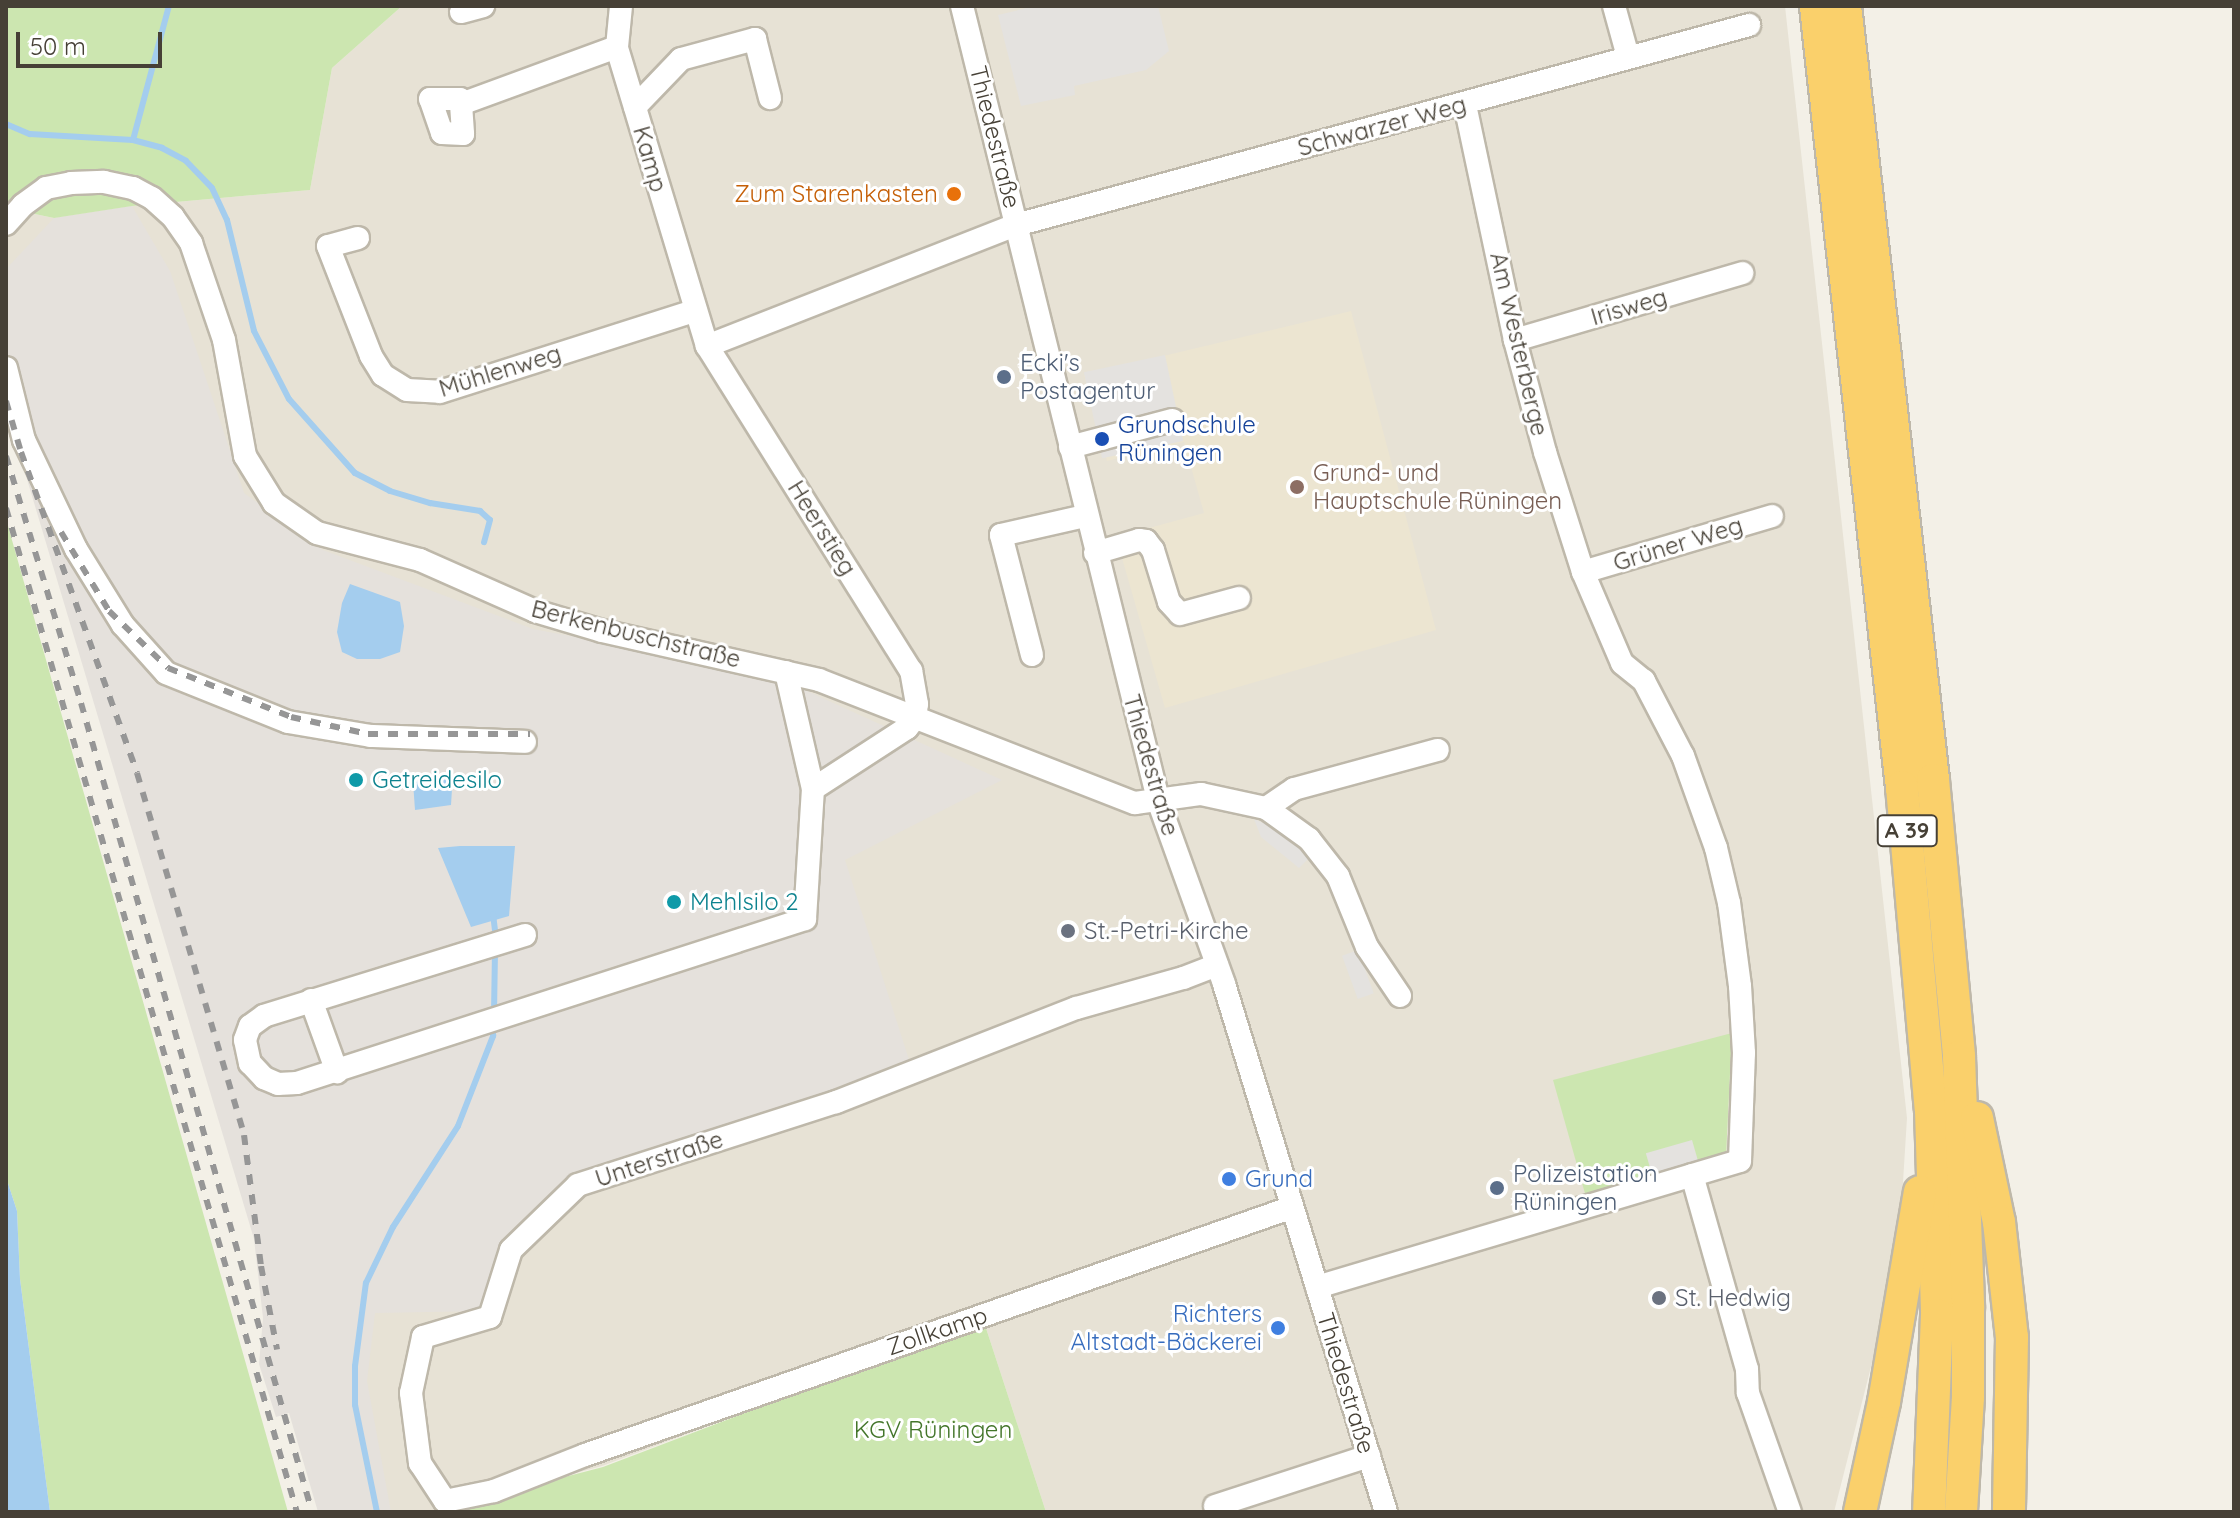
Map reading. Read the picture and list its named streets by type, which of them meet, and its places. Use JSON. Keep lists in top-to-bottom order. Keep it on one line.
{"streets":{"highway":["A 39"],"street":["Schwarzer Weg","Thiedestraße","Kamp","Irisweg","Am Westerberge","Mühlenweg","Heerstieg","Grüner Weg","Berkenbuschstraße","Unterstraße","Zollkamp"]},"crossings":[["Schwarzer Weg","Thiedestraße"],["Schwarzer Weg","Am Westerberge"],["Thiedestraße","Am Westerberge"],["Thiedestraße","Berkenbuschstraße"],["Thiedestraße","Unterstraße"],["Thiedestraße","Zollkamp"],["Kamp","Mühlenweg"],["Kamp","Heerstieg"],["Irisweg","Am Westerberge"],["Am Westerberge","Grüner Weg"],["Mühlenweg","Heerstieg"],["Heerstieg","Berkenbuschstraße"],["Unterstraße","Zollkamp"]],"parks":["KGV Rüningen"],"places":["Zum Starenkasten","Ecki's Postagentur","Grundschule Rüningen","Grund- und Hauptschule Rüningen","Getreidesilo","Mehlsilo 2","St.-Petri-Kirche","Grund","Polizeistation Rüningen","St. Hedwig","Richters Altstadt-Bäckerei"],"scale_bar":"50 m"}
